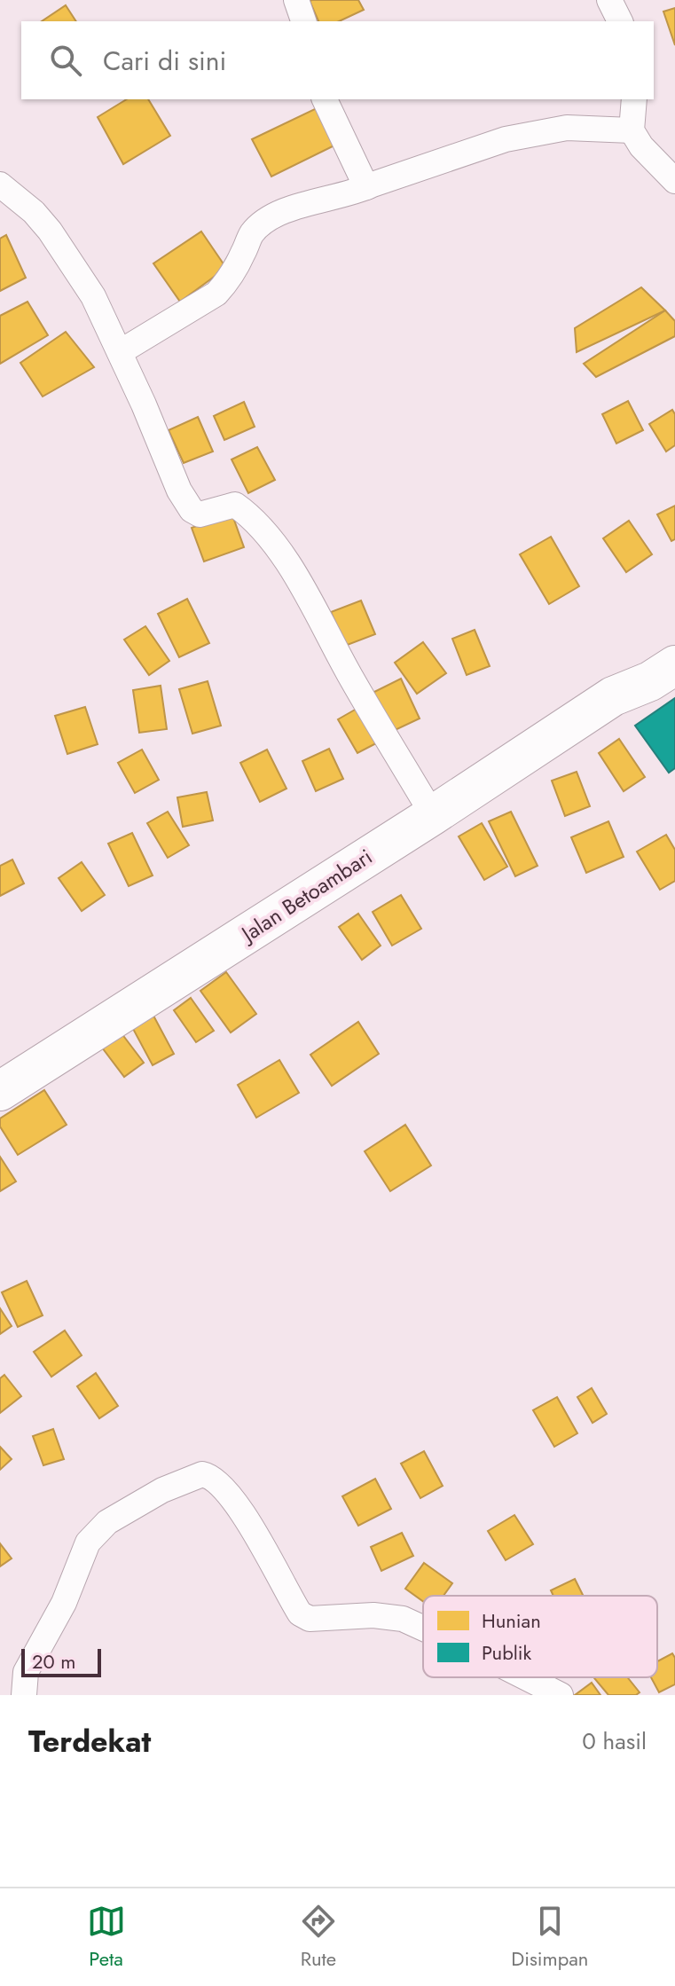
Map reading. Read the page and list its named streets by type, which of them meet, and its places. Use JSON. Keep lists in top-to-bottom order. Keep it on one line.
{"streets":{"main road":["Jalan Betoambari"]},"legend":["Hunian","Publik"],"scale_bar":"20 m","page":{"search":"Cari di sini","scale":"20 m","heading":["Terdekat","0 hasil"],"nav":["Peta","Rute","Disimpan"]}}
